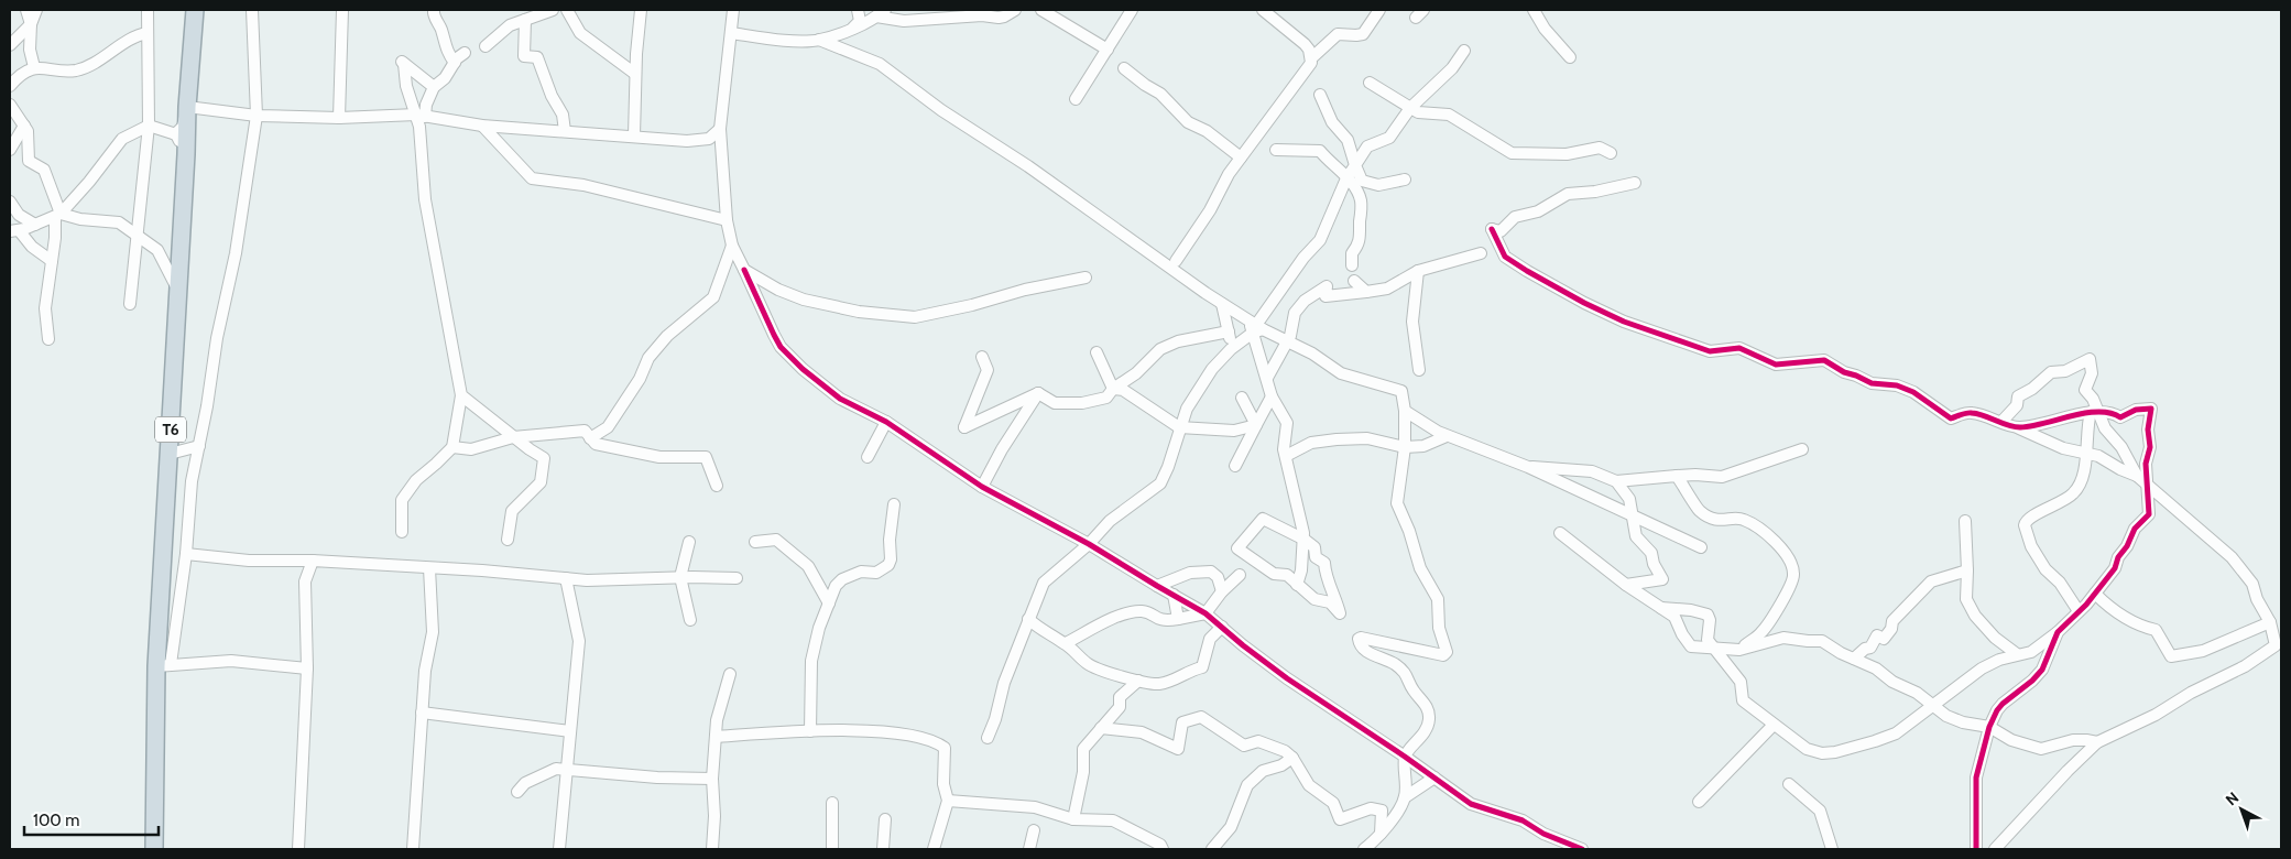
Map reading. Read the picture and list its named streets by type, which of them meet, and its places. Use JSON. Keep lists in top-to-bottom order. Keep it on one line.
{"streets":{"highway":["T6"]},"scale_bar":"100 m","north":"top left"}
